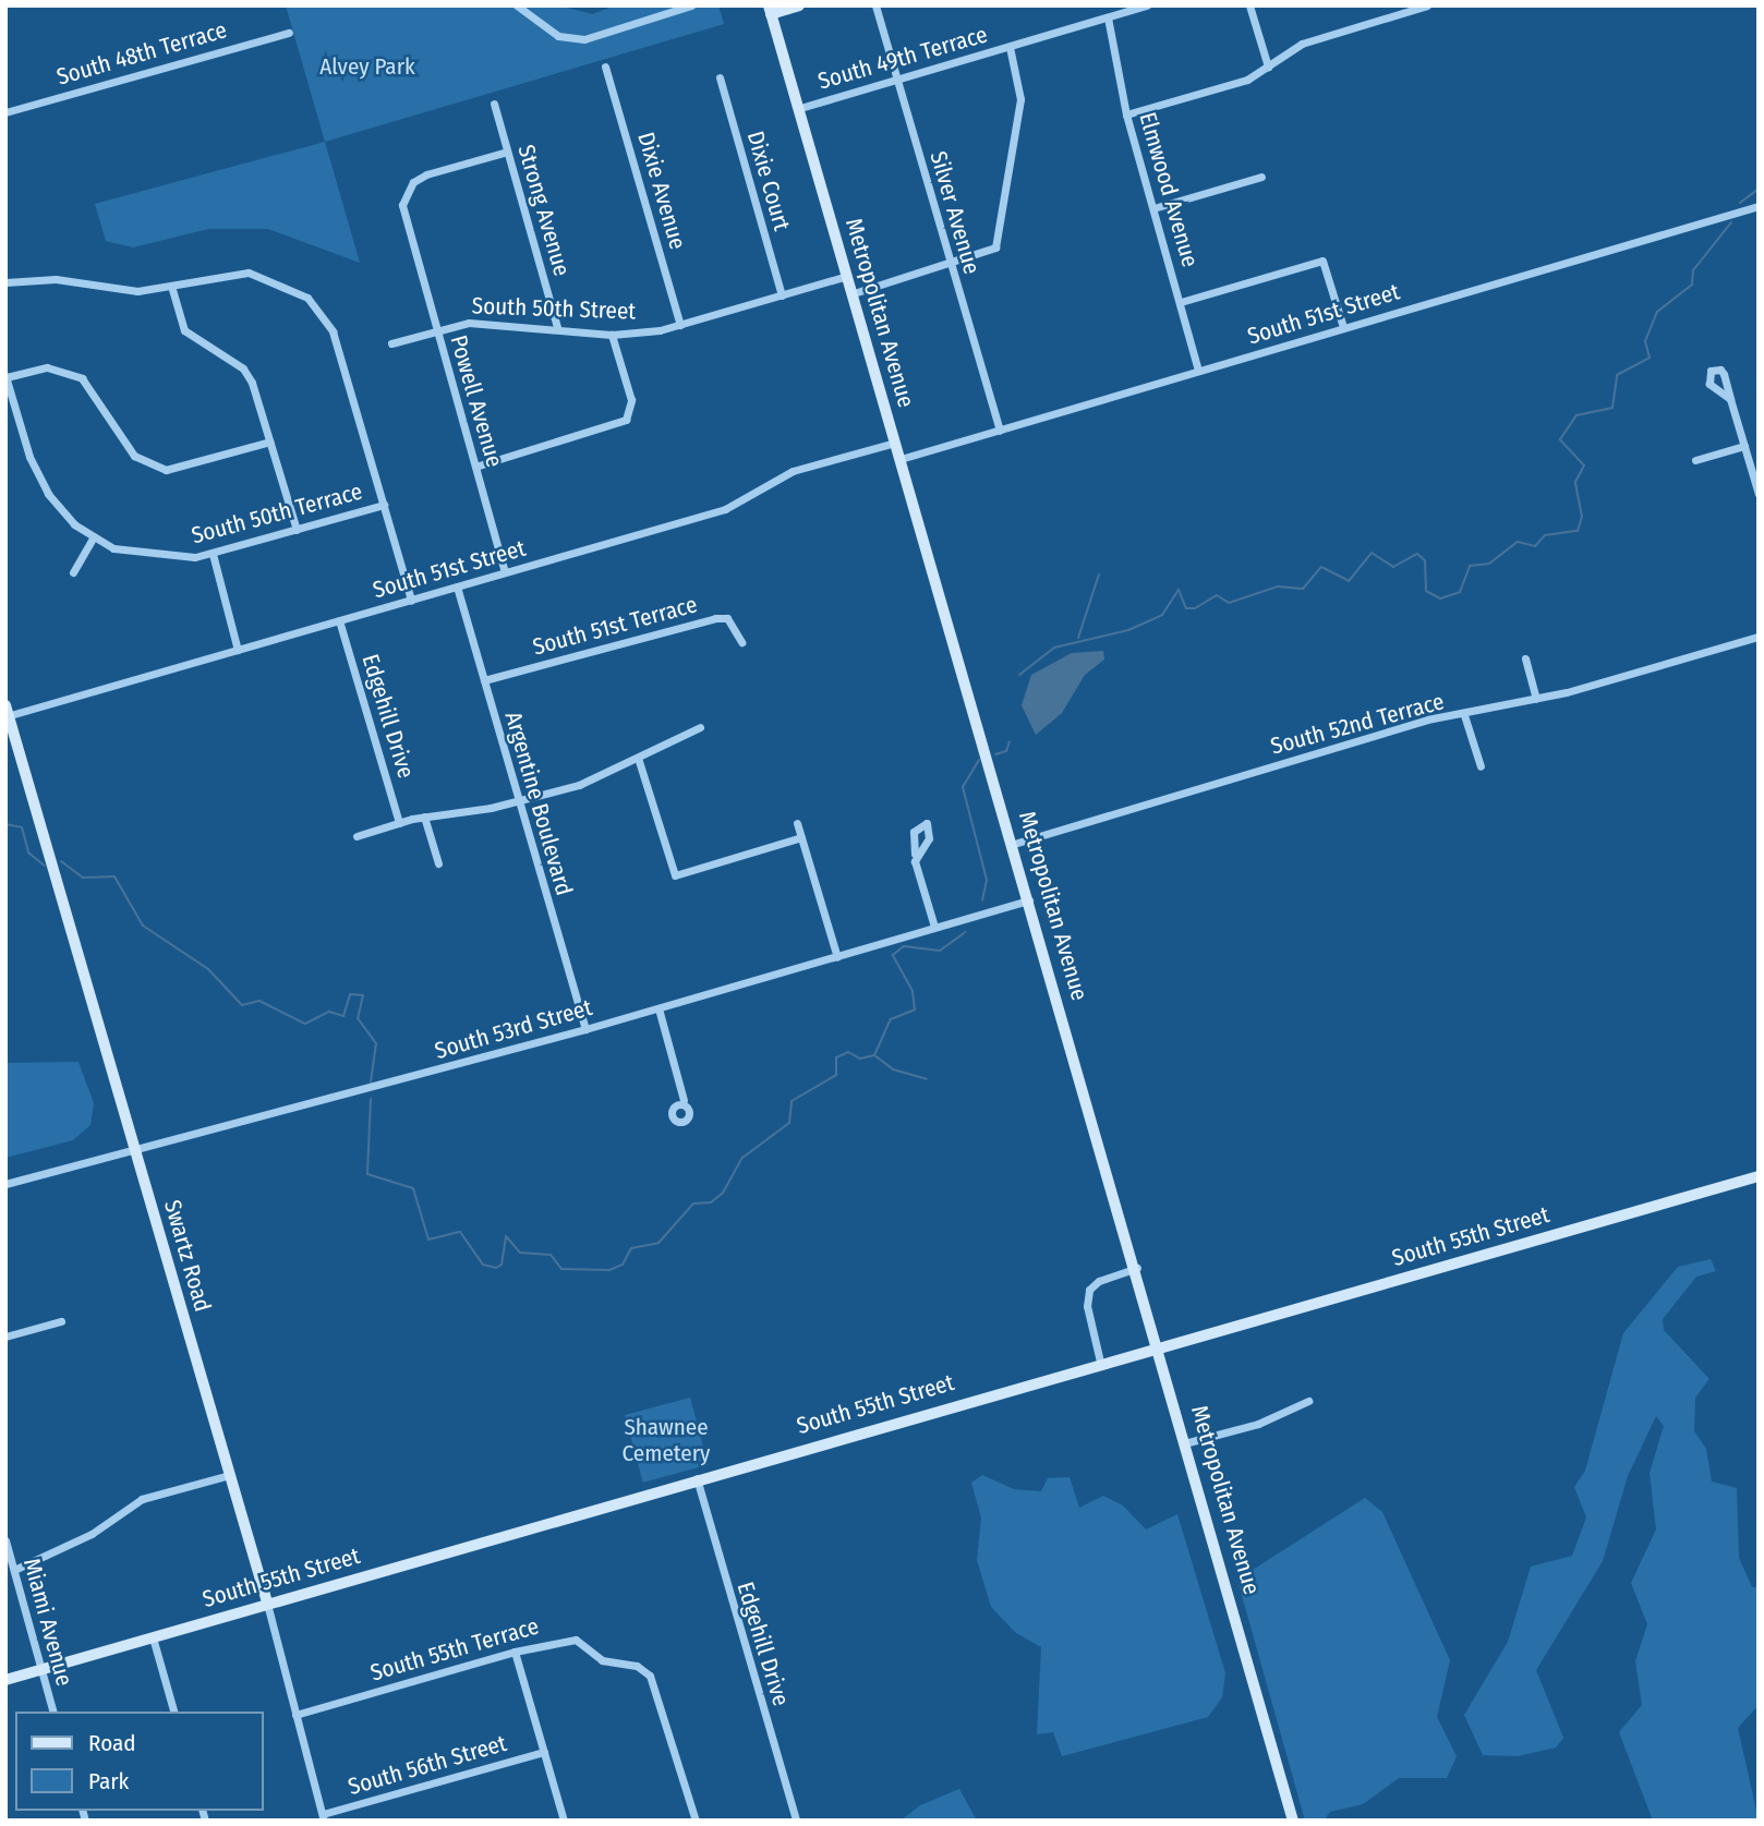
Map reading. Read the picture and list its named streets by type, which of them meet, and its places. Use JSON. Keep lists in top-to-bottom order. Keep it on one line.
{"streets":{"main road":["Metropolitan Avenue","South 55th Street","Swartz Road"],"street":["South 48th Terrace","South 49th Terrace","Dixie Court","Elmwood Avenue","Dixie Avenue","Strong Avenue","Silver Avenue","South 50th Street","South 51st Street","Powell Avenue","South 50th Terrace","South 51st Terrace","Edgehill Drive","South 52nd Terrace","Argentine Boulevard","South 53rd Street","Miami Avenue","South 55th Terrace","South 56th Street"]},"crossings":[["South 49th Terrace","Elmwood Avenue"],["South 49th Terrace","Silver Avenue"],["South 49th Terrace","Metropolitan Avenue"],["Dixie Court","South 50th Street"],["Elmwood Avenue","South 51st Street"],["Dixie Avenue","South 50th Street"],["Strong Avenue","South 50th Street"],["Strong Avenue","Powell Avenue"],["Silver Avenue","South 51st Street"],["South 50th Street","Metropolitan Avenue"],["South 50th Street","Powell Avenue"],["Metropolitan Avenue","South 51st Street"],["Metropolitan Avenue","South 52nd Terrace"],["Metropolitan Avenue","South 53rd Street"],["Metropolitan Avenue","South 55th Street"],["South 51st Street","Powell Avenue"],["South 51st Street","Edgehill Drive"],["South 51st Street","Argentine Boulevard"],["South 51st Street","Swartz Road"],["South 51st Terrace","Argentine Boulevard"],["Edgehill Drive","South 55th Street"],["Argentine Boulevard","South 53rd Street"],["South 53rd Street","Swartz Road"],["South 55th Street","Swartz Road"],["South 55th Street","Miami Avenue"],["Swartz Road","South 55th Terrace"],["Swartz Road","South 56th Street"]],"parks":["Alvey Park","Shawnee Cemetery"],"legend":["Road","Park"]}
